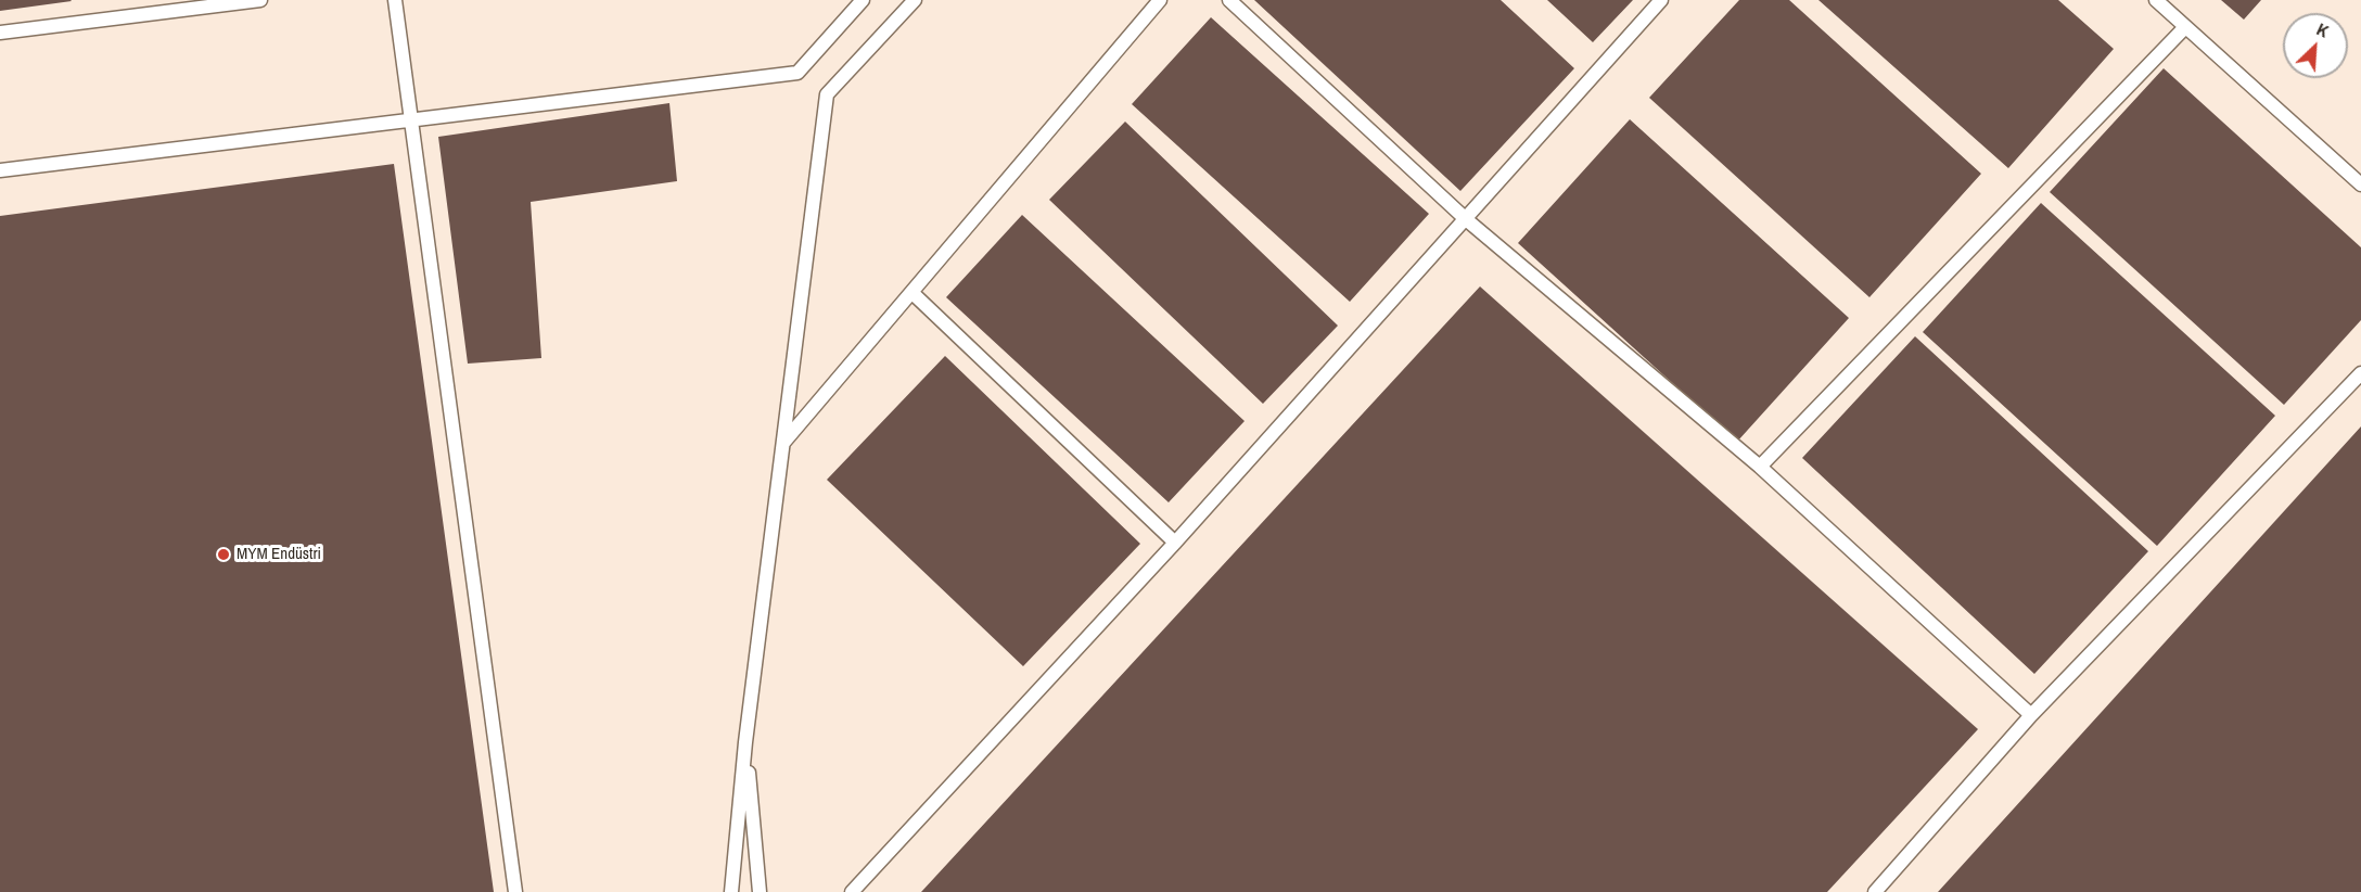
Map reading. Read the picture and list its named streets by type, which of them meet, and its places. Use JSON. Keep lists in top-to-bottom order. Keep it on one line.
{"places":["MYM Endüstri"],"north":"top right"}
